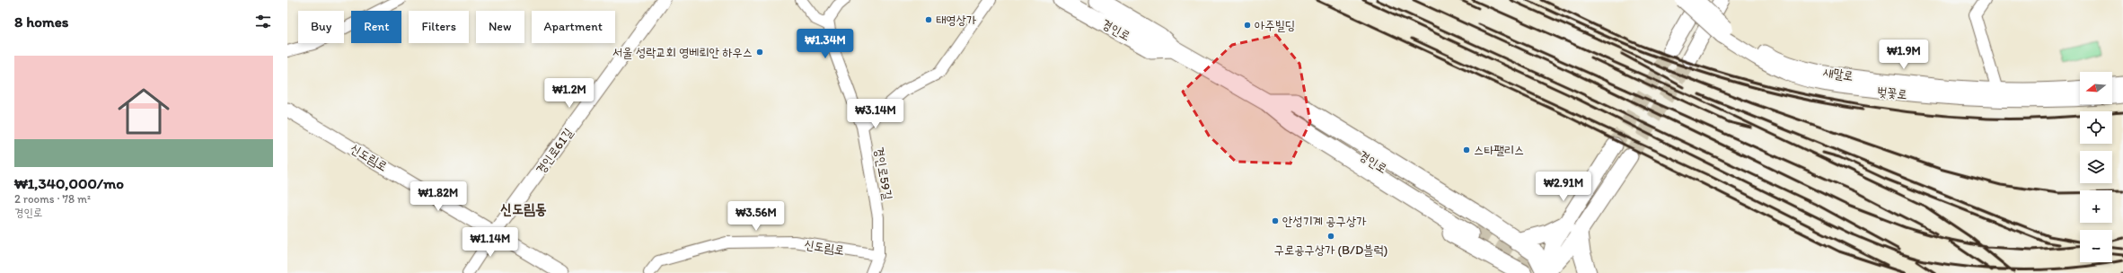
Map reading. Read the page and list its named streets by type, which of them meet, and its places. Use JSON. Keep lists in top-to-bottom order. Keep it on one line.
{"streets":{"main road":["경인로"],"street":["새말로","벚꽃로","경인로61길","신도림로","경인로59길"]},"crossings":[["새말로","벚꽃로"],["경인로61길","신도림로"],["신도림로","경인로59길"]],"districts":["신도림동"],"places":["태영상가","아주빌딩","서울 성락교회 영베뢰안 하우스","스타팰리스","안성기계 공구상가","구로공구상가 (B/D블럭)"],"north":"left","page":{"heading":"8 homes","chip":["Buy","Rent","Filters","New","Apartment"],"price":["₩1.34M","₩1.9M","₩1.2M","₩3.14M","₩2.91M","₩1.82M","₩3.56M","₩1.14M"],"list":[{"name":"₩1,340,000/mo","note":"2 rooms · 78 m² · 경인로"}],"map_buttons":["+","−"]}}
